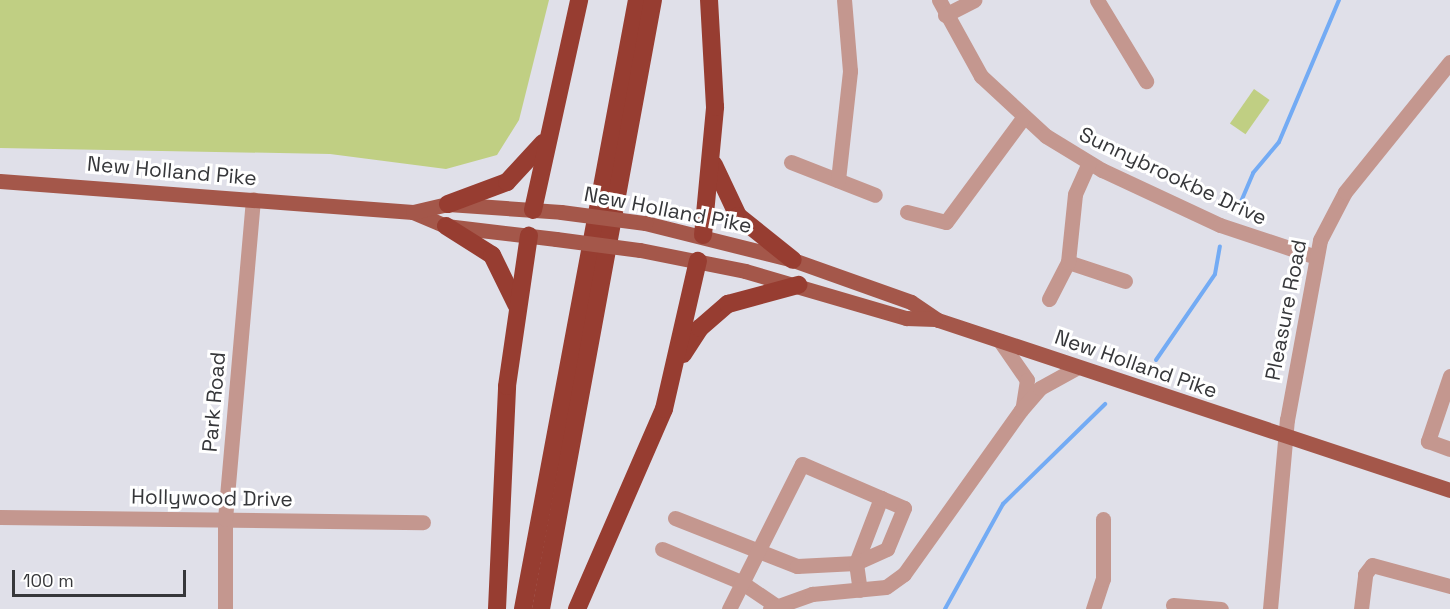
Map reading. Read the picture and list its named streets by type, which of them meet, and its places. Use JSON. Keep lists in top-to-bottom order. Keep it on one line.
{"streets":{"main road":["New Holland Pike"],"street":["Sunnybrookbe Drive","Pleasure Road","Park Road","Hollywood Drive"]},"crossings":[["New Holland Pike","Pleasure Road"],["New Holland Pike","Park Road"],["Sunnybrookbe Drive","Pleasure Road"],["Park Road","Hollywood Drive"]],"scale_bar":"100 m"}
